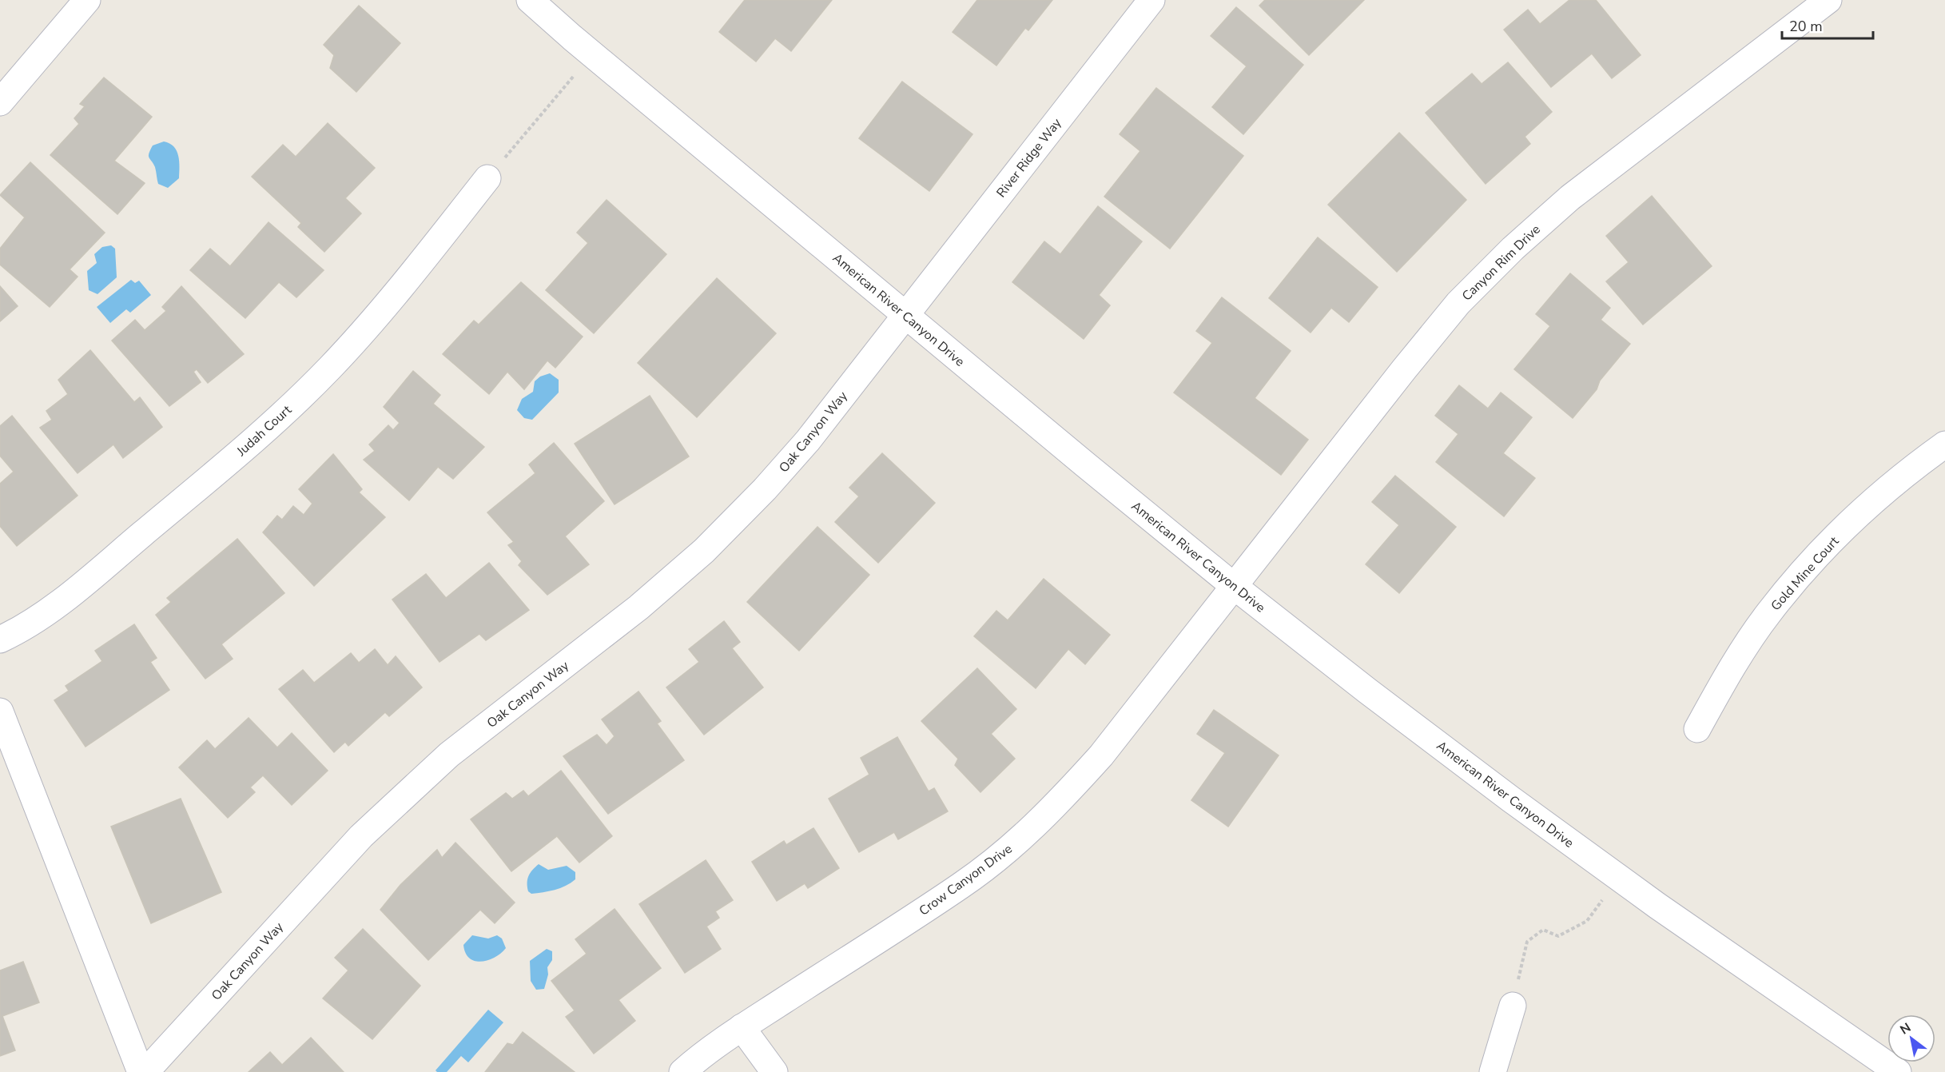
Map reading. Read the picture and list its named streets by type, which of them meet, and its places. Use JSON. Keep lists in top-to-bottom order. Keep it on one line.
{"streets":{"street":["River Ridge Way","Canyon Rim Drive","American River Canyon Drive","Judah Court","Oak Canyon Way","Gold Mine Court","Crow Canyon Drive"]},"crossings":[["River Ridge Way","American River Canyon Drive"],["River Ridge Way","Oak Canyon Way"],["Canyon Rim Drive","American River Canyon Drive"],["Canyon Rim Drive","Crow Canyon Drive"],["American River Canyon Drive","Oak Canyon Way"],["American River Canyon Drive","Crow Canyon Drive"]],"scale_bar":"20 m","north":"top left"}
